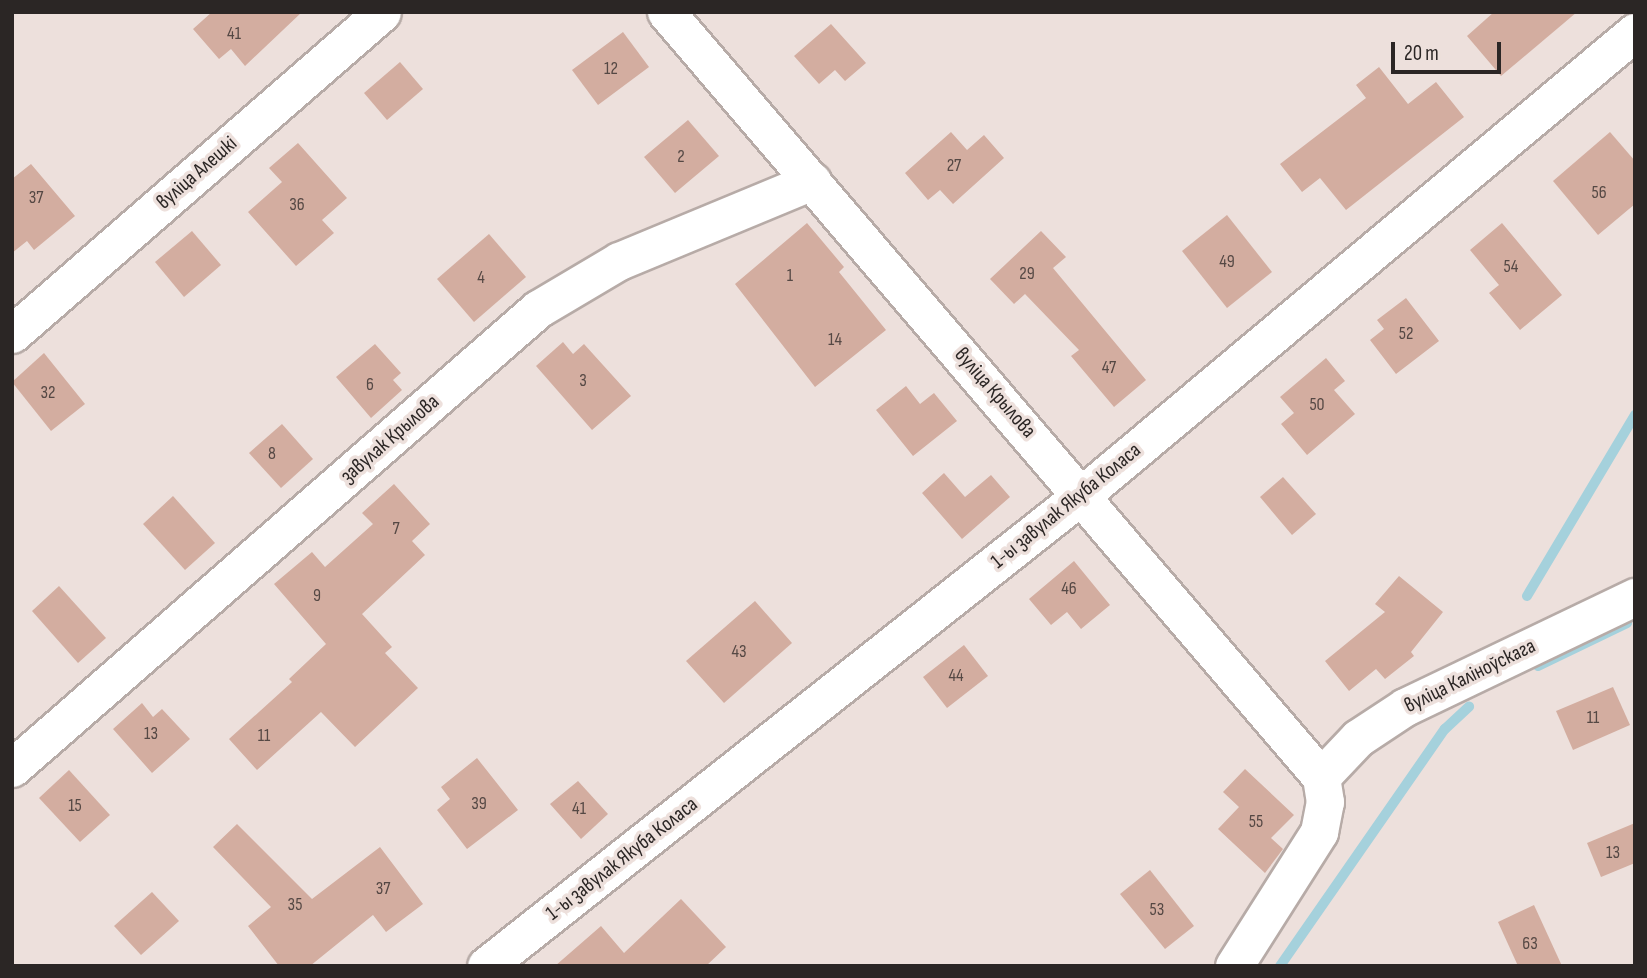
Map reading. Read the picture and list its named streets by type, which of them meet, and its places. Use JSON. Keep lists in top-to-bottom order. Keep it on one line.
{"streets":{"street":["вуліца Алешкі","вуліца Крылова","завулак Крылова","1-ы завулак Якуба Коласа","вуліца Каліноўскага"]},"crossings":[["вуліца Крылова","завулак Крылова"],["вуліца Крылова","1-ы завулак Якуба Коласа"],["вуліца Крылова","вуліца Каліноўскага"]],"house_numbers":["41","12","2","27","56","37","36","49","54","29","1","4","52","14","47","3","6","32","50","8","7","46","9","43","44","11","13","11","39","15","41","55","13","37","35","53","63"],"scale_bar":"20 m"}
